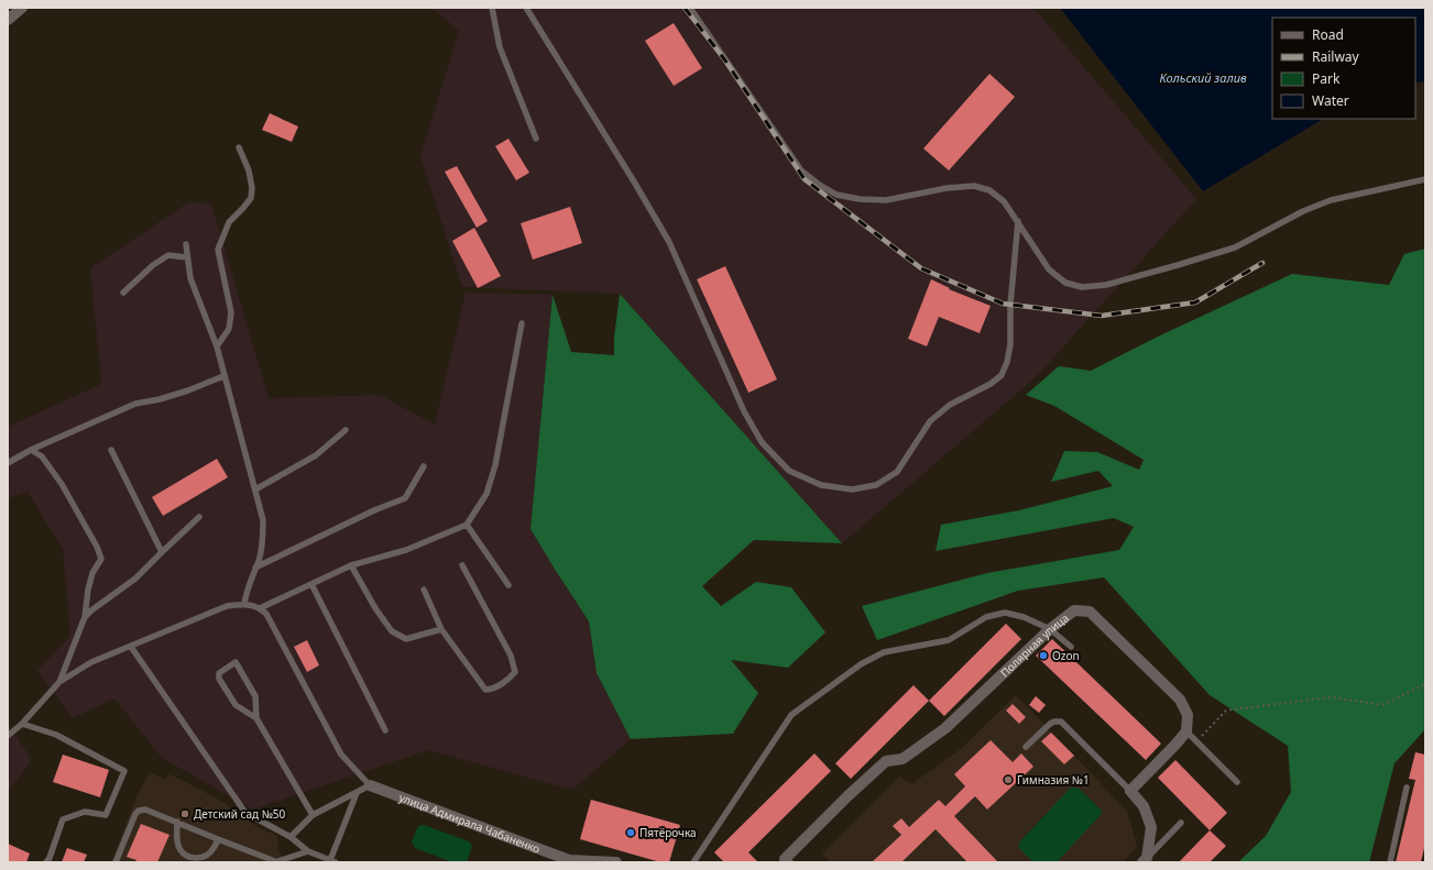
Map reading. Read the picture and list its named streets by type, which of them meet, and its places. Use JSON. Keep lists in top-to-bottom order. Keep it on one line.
{"streets":{"street":["Полярная улица","улица Адмирала Чабаненко"]},"water":["Кольский залив"],"places":["Ozon","Гимназия №1","Детский сад №50","Пятёрочка"],"legend":["Road","Railway","Park","Water"]}
